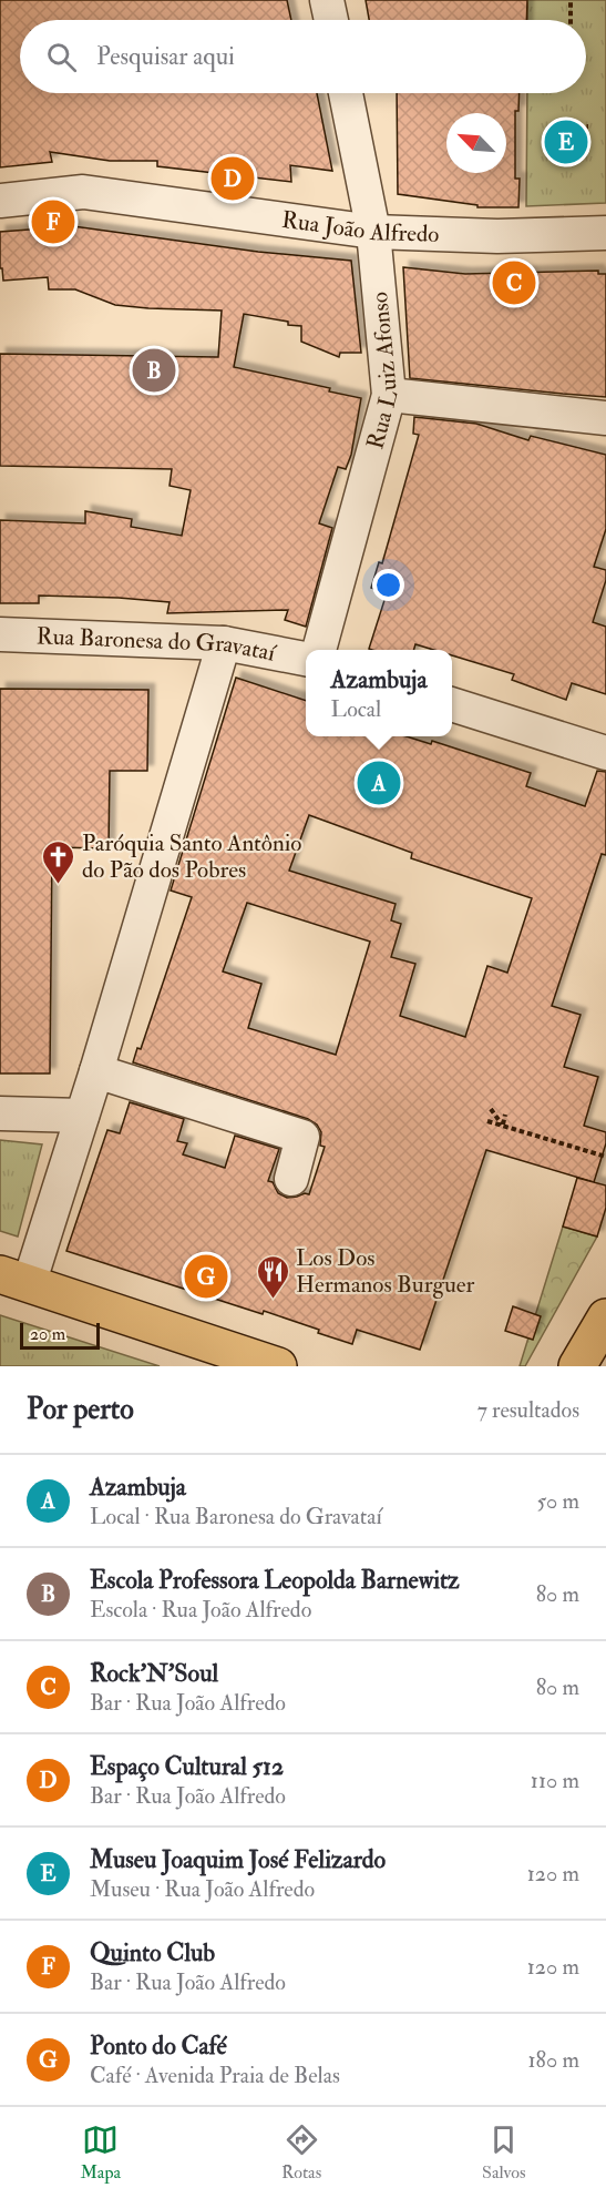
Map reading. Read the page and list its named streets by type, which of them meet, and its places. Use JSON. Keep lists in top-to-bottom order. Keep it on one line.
{"streets":{"street":["Rua João Alfredo","Rua Luiz Afonso","Rua Baronesa do Gravataí"]},"crossings":[["Rua João Alfredo","Rua Luiz Afonso"]],"places":{"church":["Paróquia Santo Antônio do Pão dos Pobres"],"restaurant":["Los Dos Hermanos Burguer"]},"scale_bar":"20 m","north":"top left","page":{"search":"Pesquisar aqui","pins":["E","D","F","C","B","A","G"],"popup":["Azambuja","Local"],"scale":"20 m","heading":["Por perto","7 resultados"],"list":[{"mark":"A","name":"Azambuja","note":"Local · Rua Baronesa do Gravataí","value":"50 m"},{"mark":"B","name":"Escola Professora Leopolda Barnewitz","note":"Escola · Rua João Alfredo","value":"80 m"},{"mark":"C","name":"Rock'N'Soul","note":"Bar · Rua João Alfredo","value":"80 m"},{"mark":"D","name":"Espaço Cultural 512","note":"Bar · Rua João Alfredo","value":"110 m"},{"mark":"E","name":"Museu Joaquim José Felizardo","note":"Museu · Rua João Alfredo","value":"120 m"},{"mark":"F","name":"Quinto Club","note":"Bar · Rua João Alfredo","value":"120 m"},{"mark":"G","name":"Ponto do Café","note":"Café · Avenida Praia de Belas","value":"180 m"}],"nav":["Mapa","Rotas","Salvos"]}}
